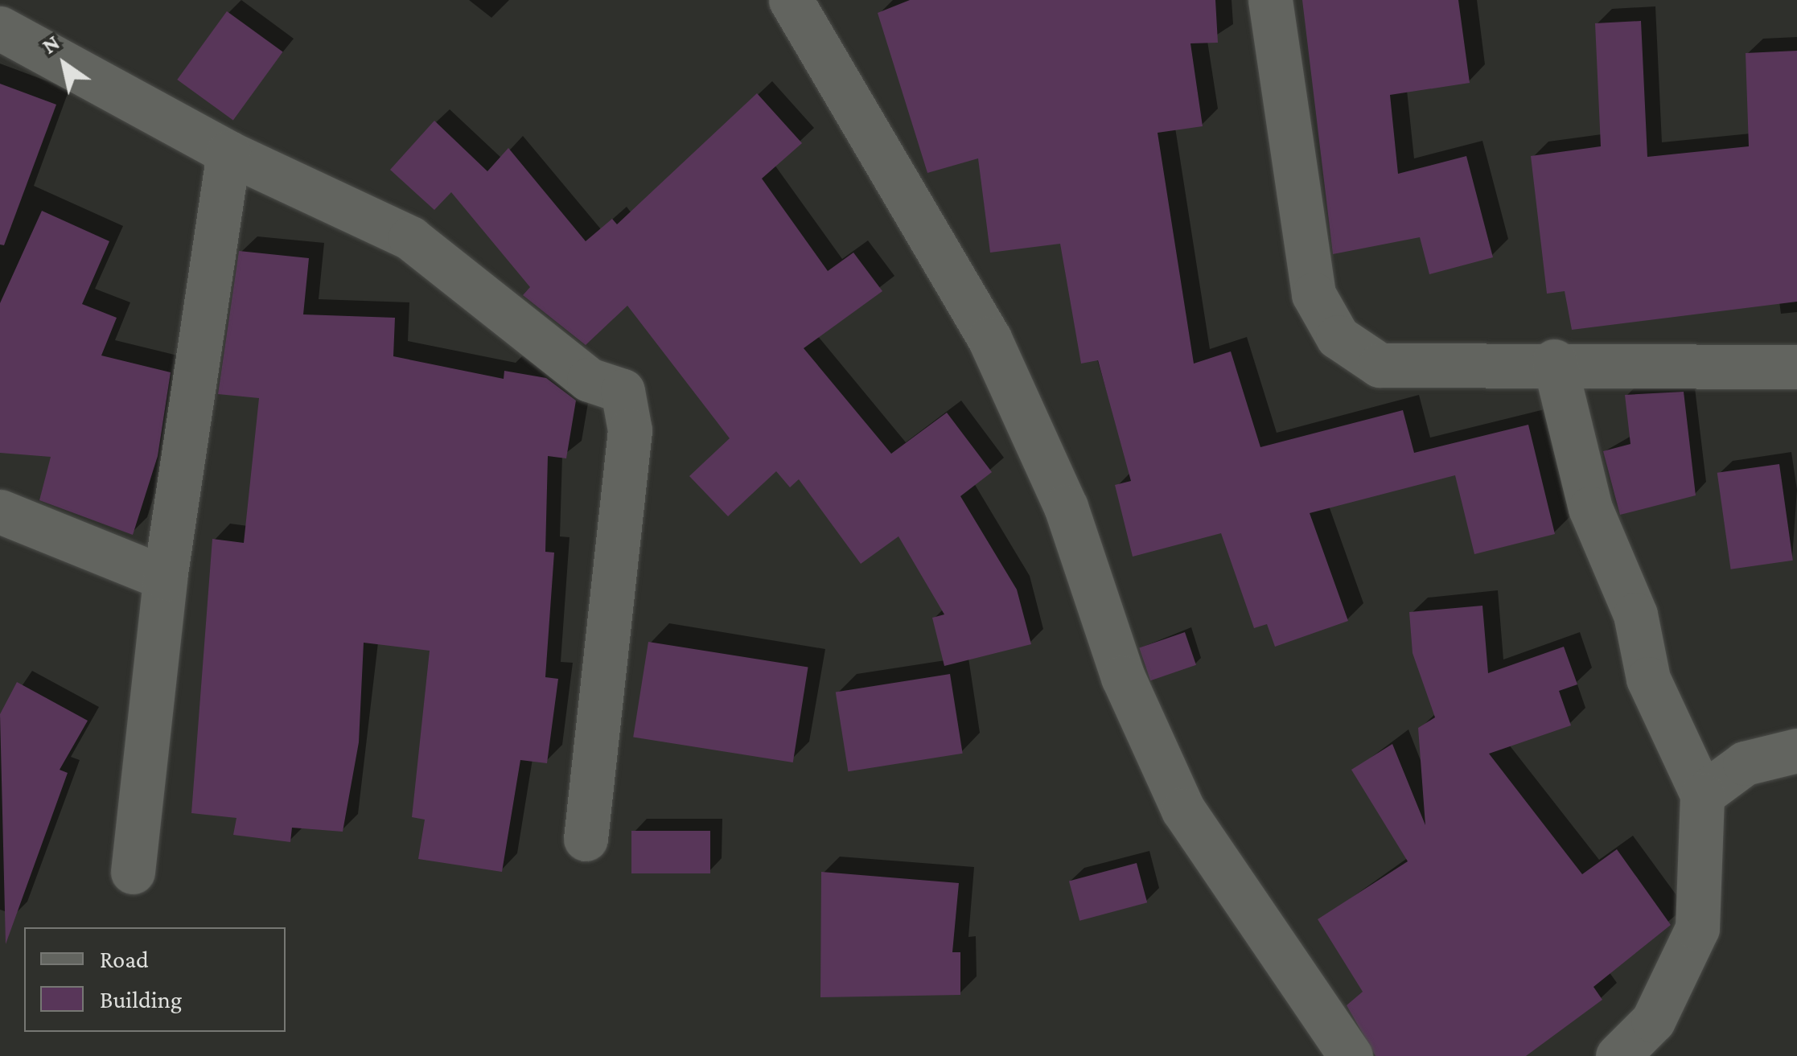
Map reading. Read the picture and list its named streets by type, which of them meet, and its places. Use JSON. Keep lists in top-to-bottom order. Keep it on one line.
{"legend":["Road","Building"],"north":"top left"}
